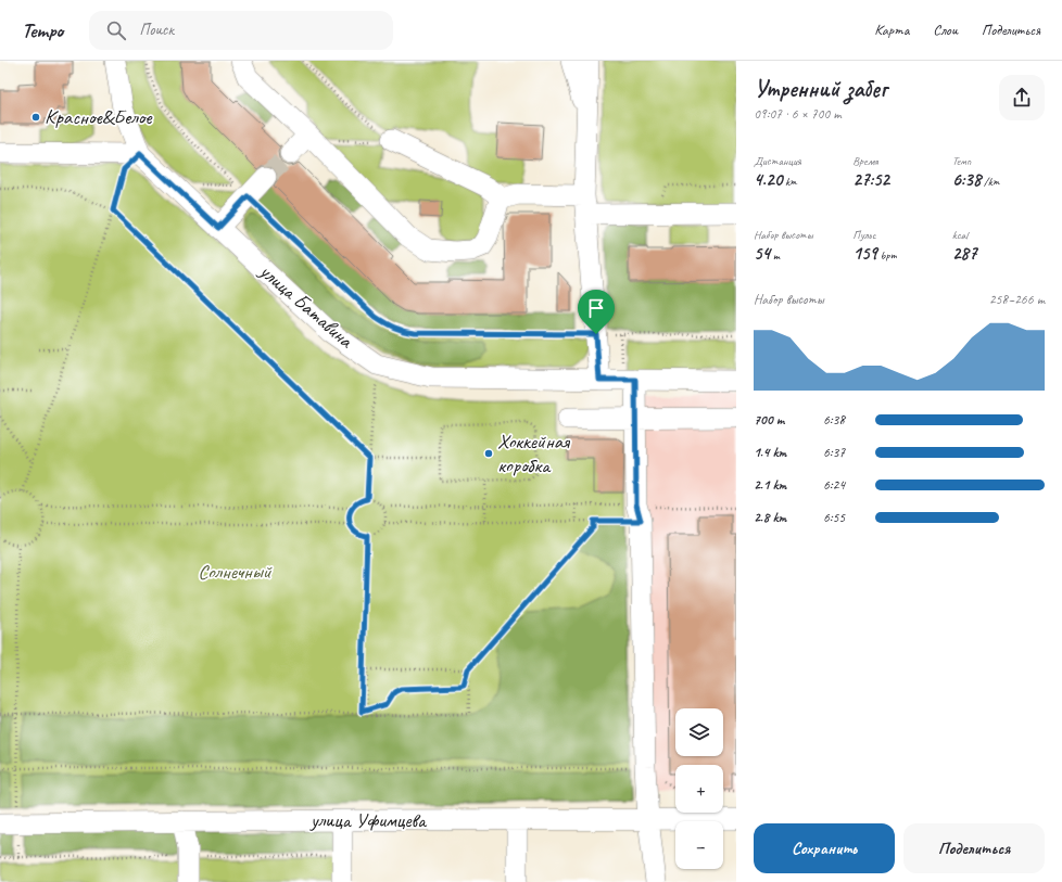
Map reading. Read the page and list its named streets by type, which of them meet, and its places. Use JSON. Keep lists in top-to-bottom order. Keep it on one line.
{"streets":{"street":["улица Батавина","улица Уфимцева"]},"parks":["Солнечный"],"places":["Красное&Белое","Хоккейная коробка"],"page":{"header":"Tempo","search":"Поиск","nav":["Карта","Слои","Поделиться"],"heading":["Утренний забег","09:07 · 6 × 700 m"],"stats":[["Дистанция","4.20 km"],["Время","27:52"],["Темп","6:38 /km"],["Набор высоты","54 m"],["Пульс","159 bpm"],["kcal","287"]],"chart":["Набор высоты","258–266 m"],"list":[{"name":"700 m","note":"6:38"},{"name":"1.4 km","note":"6:37"},{"name":"2.1 km","note":"6:24"},{"name":"2.8 km","note":"6:55"}],"map_buttons":["+","−"],"buttons":["Сохранить","Поделиться"]}}
